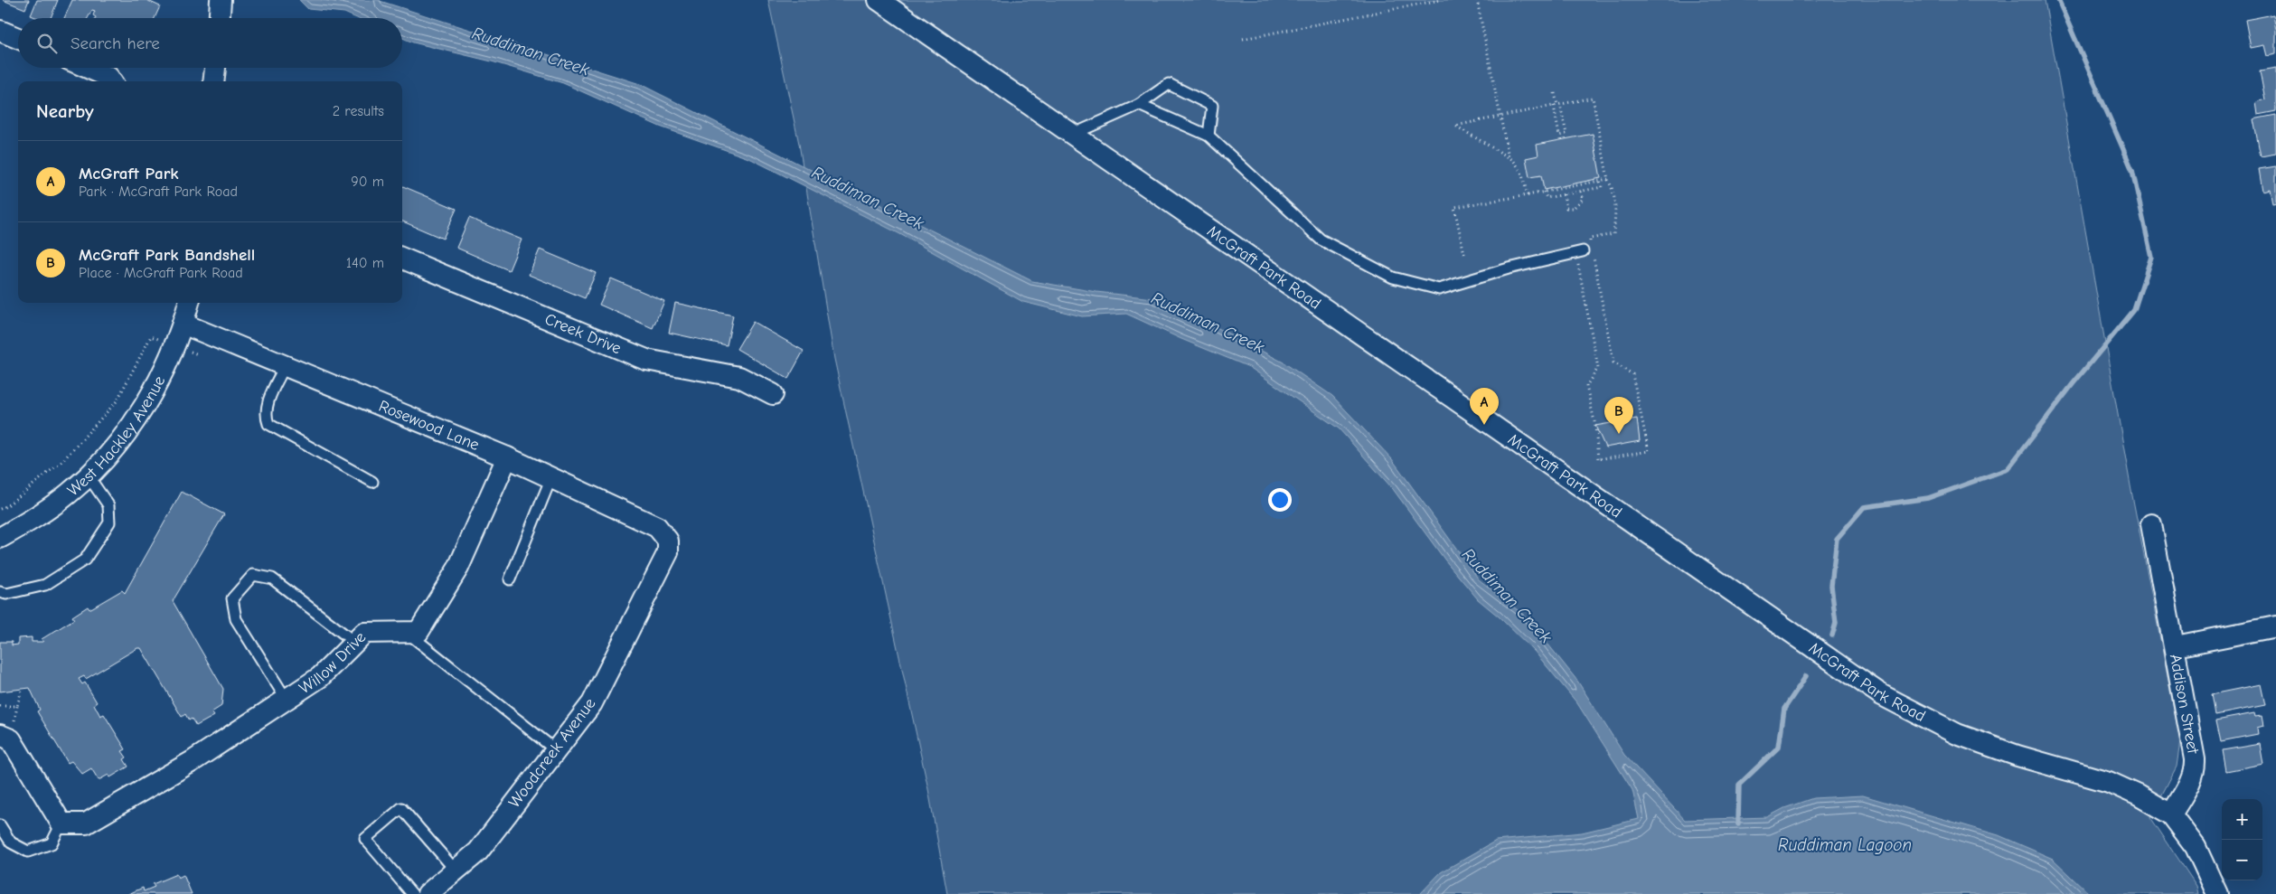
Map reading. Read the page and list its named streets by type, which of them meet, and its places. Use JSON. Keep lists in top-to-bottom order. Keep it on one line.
{"streets":{"street":["McGraft Park Road","Creek Drive","Rosewood Lane","West Hackley Avenue","Willow Drive","Addison Street","Woodcreek Avenue"]},"crossings":[["McGraft Park Road","Addison Street"],["Rosewood Lane","West Hackley Avenue"],["Rosewood Lane","Willow Drive"],["Rosewood Lane","Woodcreek Avenue"]],"water":["Ruddiman Creek","Ruddiman Lagoon"],"page":{"search":"Search here","heading":["Nearby","2 results"],"list":[{"mark":"A","name":"McGraft Park","note":"Park · McGraft Park Road","value":"90 m"},{"mark":"B","name":"McGraft Park Bandshell","note":"Place · McGraft Park Road","value":"140 m"}],"pins":["A","B"],"map_buttons":["+","−"]}}
